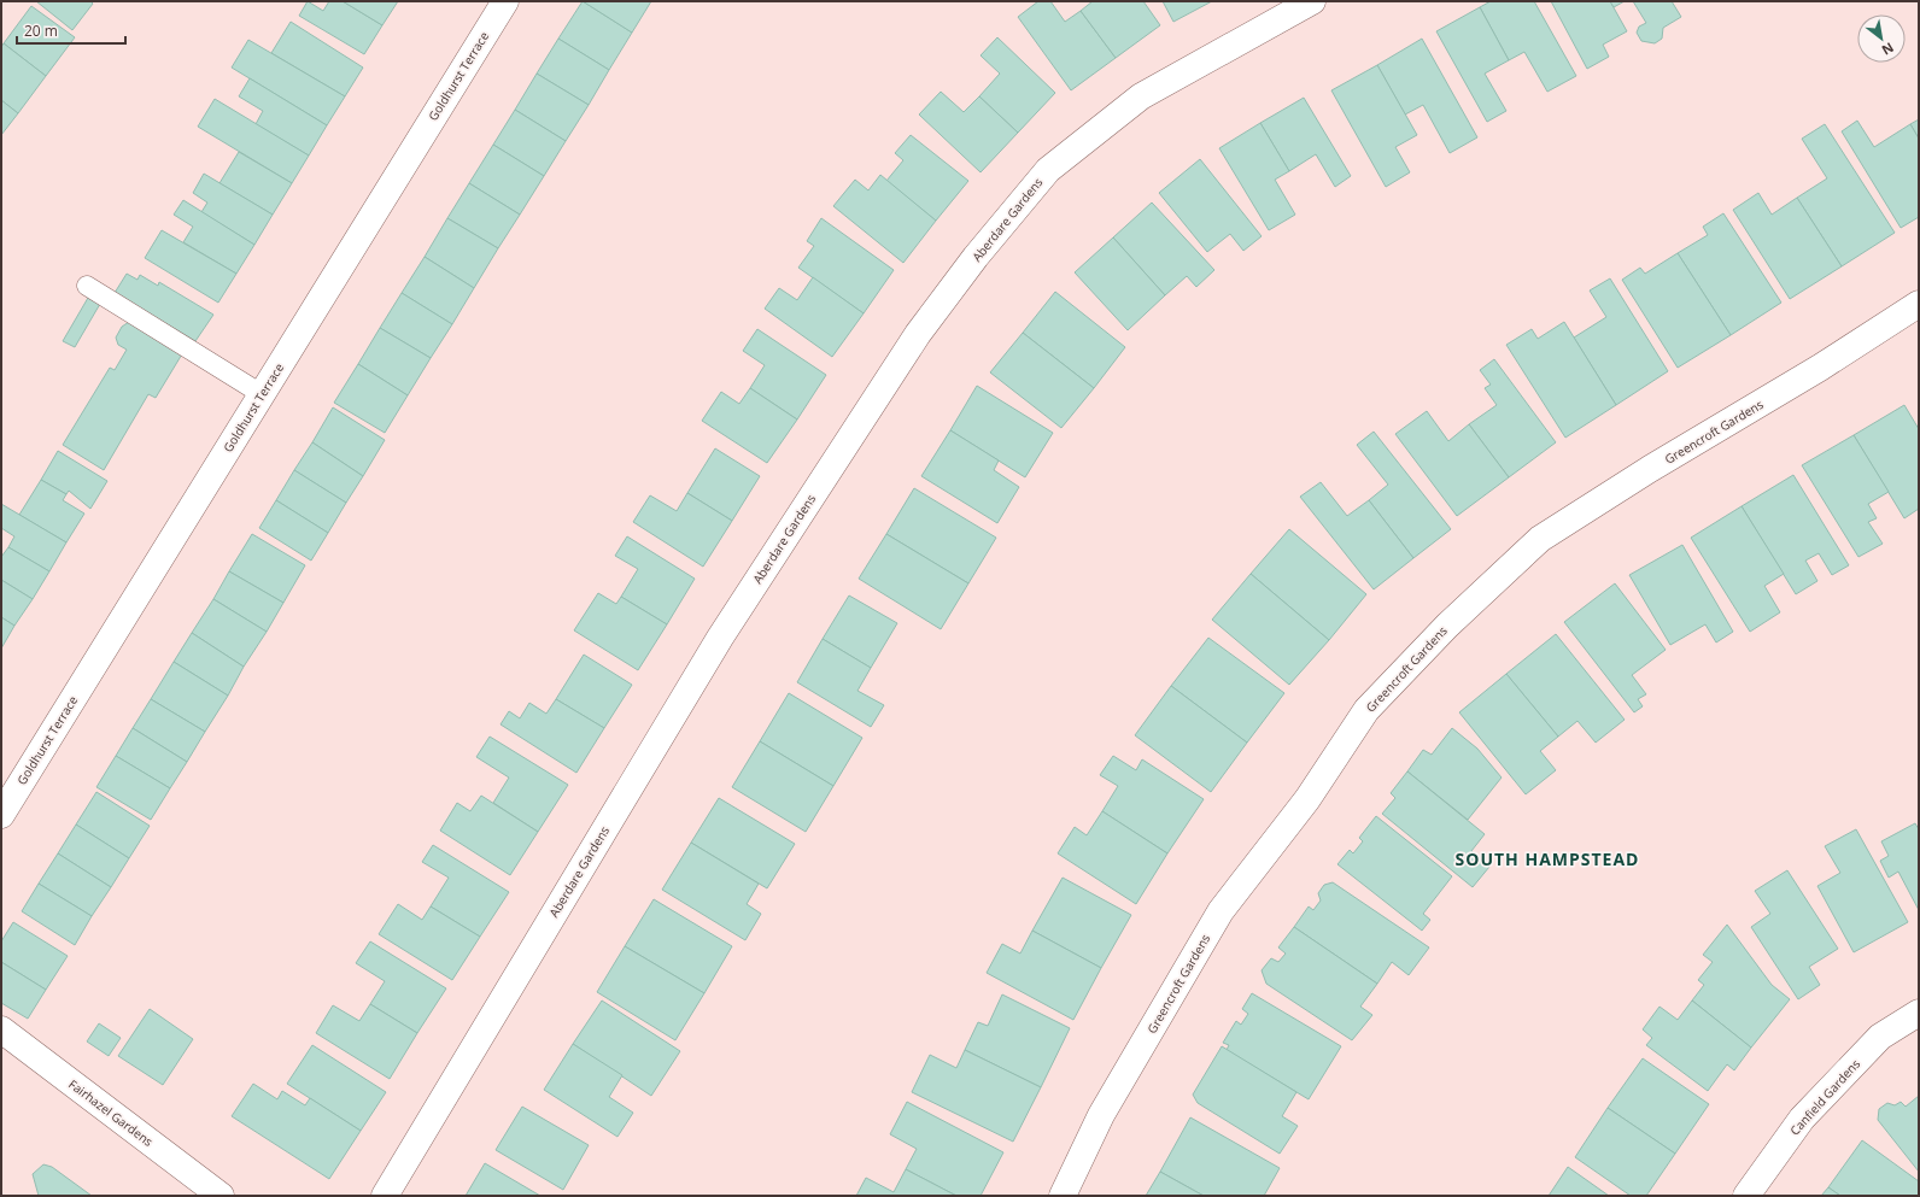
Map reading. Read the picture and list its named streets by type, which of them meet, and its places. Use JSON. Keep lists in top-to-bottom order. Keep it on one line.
{"streets":{"street":["Goldhurst Terrace","Aberdare Gardens","Greencroft Gardens","Canfield Gardens","Fairhazel Gardens"]},"districts":["SOUTH HAMPSTEAD"],"scale_bar":"20 m","north":"bottom right"}
